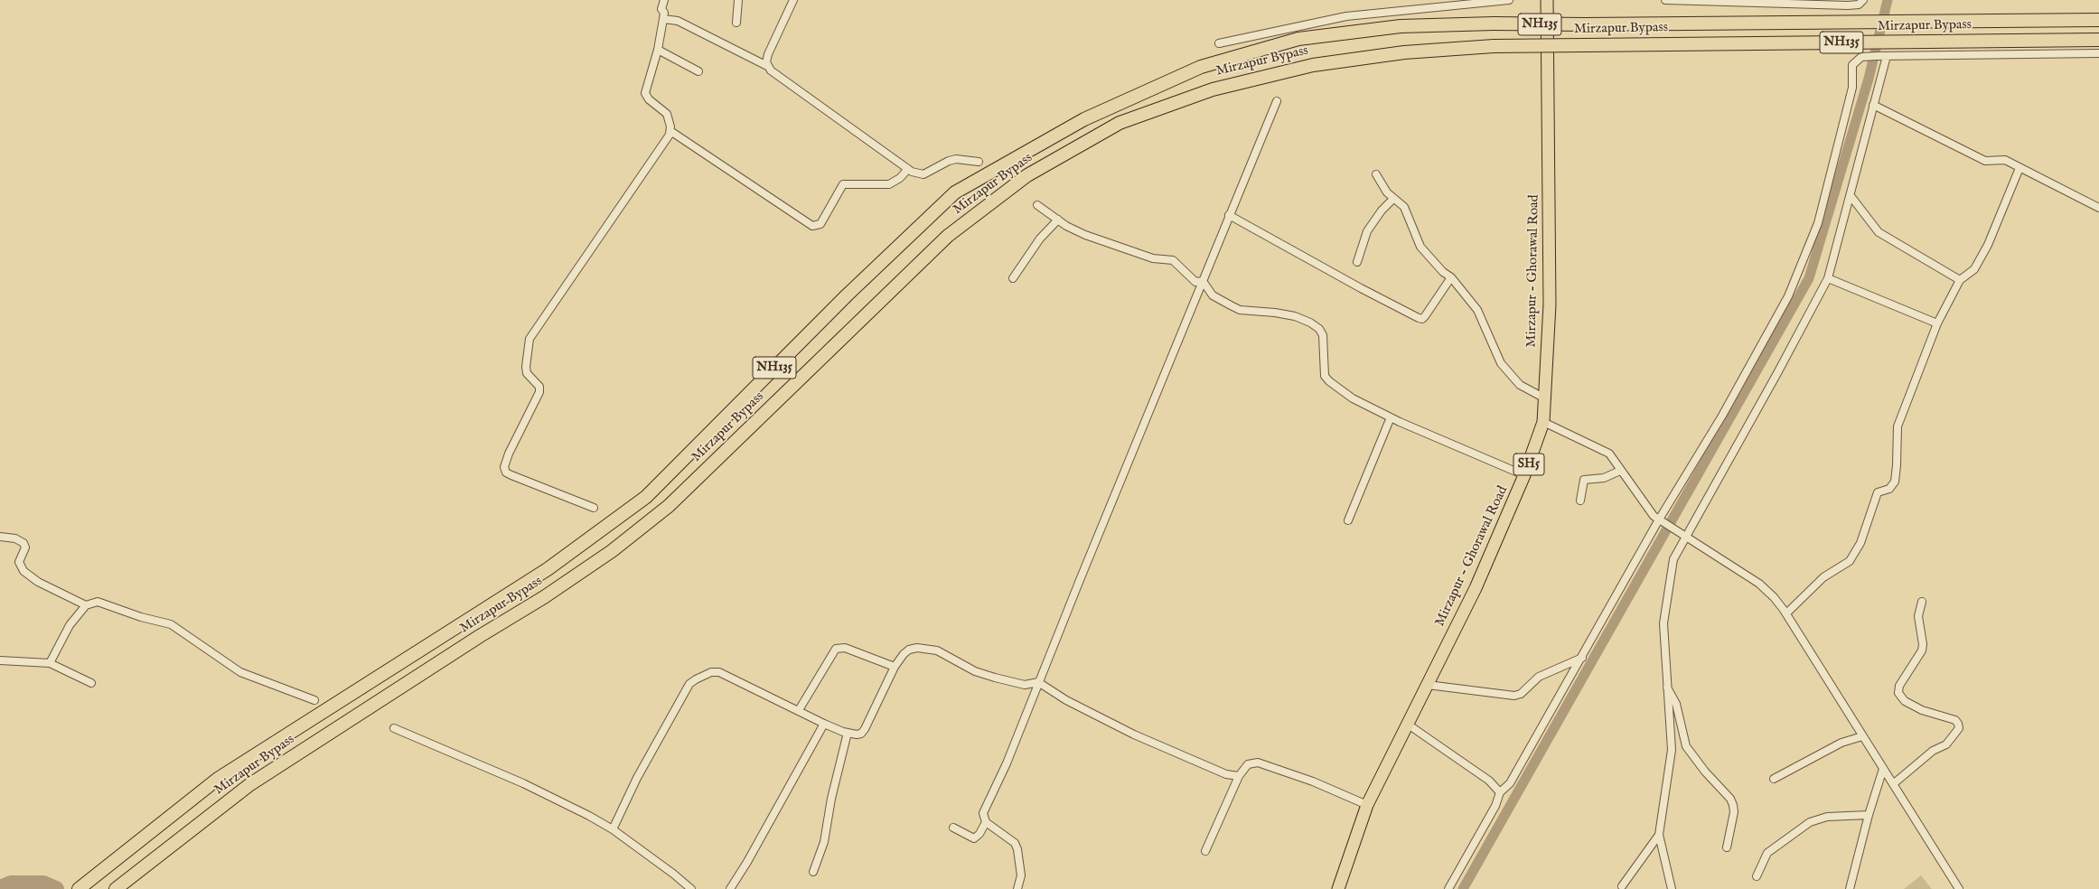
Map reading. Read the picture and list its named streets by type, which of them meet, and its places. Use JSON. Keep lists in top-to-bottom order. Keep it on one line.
{"streets":{"highway":["NH135","Mirzapur Bypass"],"main road":["Mirzapur - Ghorawal Road","SH5"]}}
